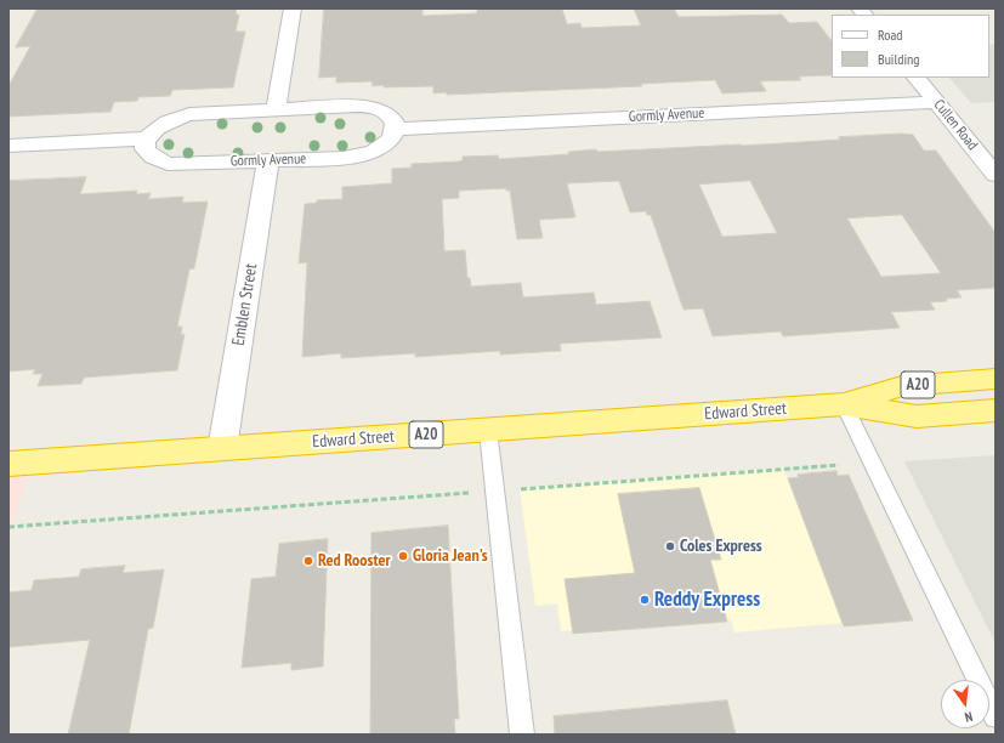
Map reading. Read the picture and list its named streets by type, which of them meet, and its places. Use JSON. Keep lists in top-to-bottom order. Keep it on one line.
{"streets":{"highway":["A20","Edward Street"],"street":["Gormly Avenue","Cullen Road","Emblen Street"]},"crossings":[["Gormly Avenue","Cullen Road"],["Gormly Avenue","Emblen Street"],["Emblen Street","Edward Street"]],"places":["Coles Express","Gloria Jean's","Red Rooster","Reddy Express"],"legend":["Road","Building"],"north":"bottom"}
